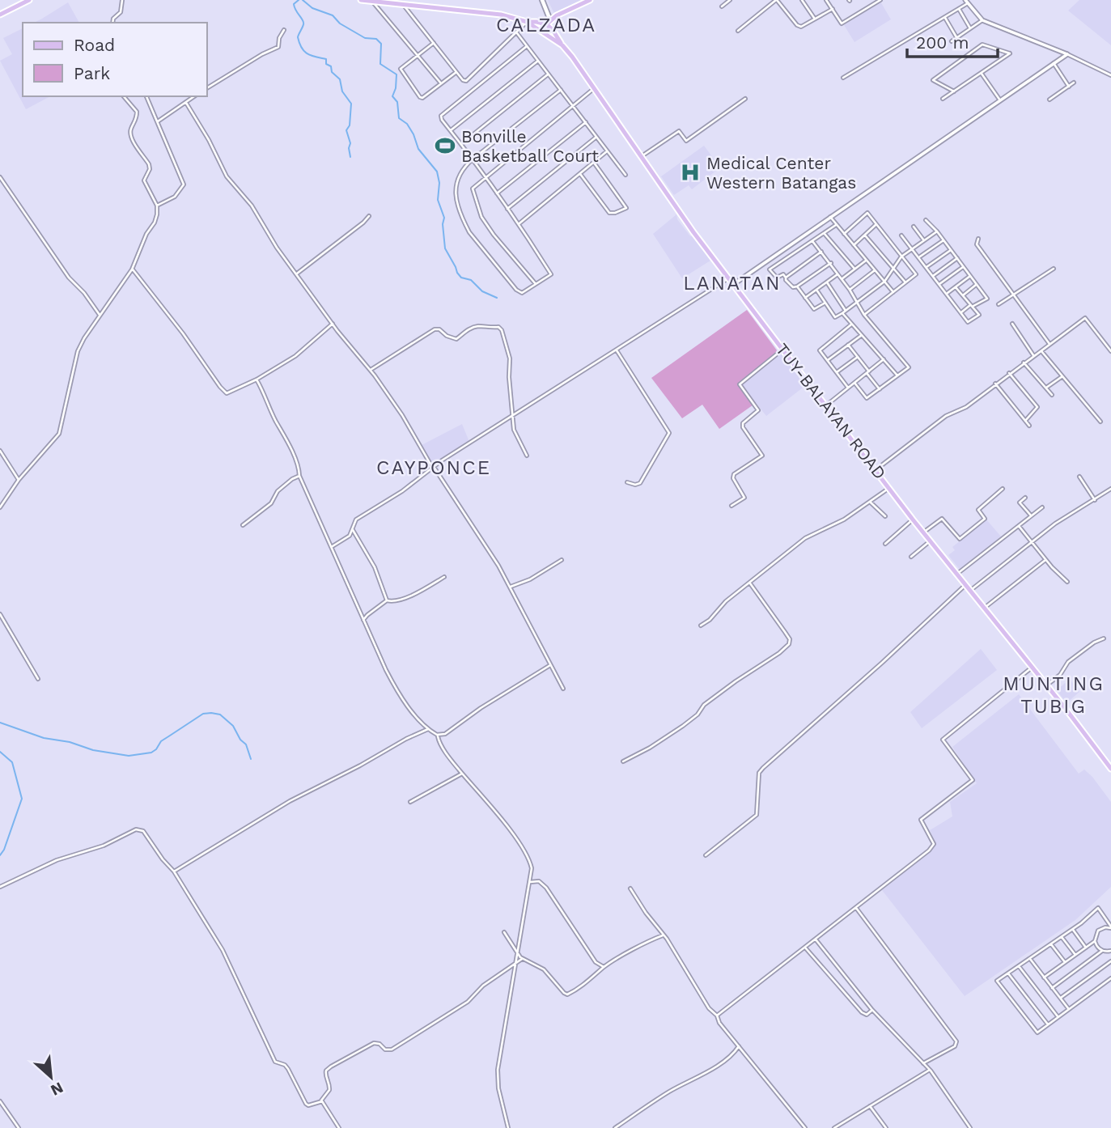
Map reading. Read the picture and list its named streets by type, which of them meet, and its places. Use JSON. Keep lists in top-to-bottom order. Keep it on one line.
{"streets":{"main road":["TUY-BALAYAN ROAD"]},"districts":["CALZADA","LANATAN","CAYPONCE","MUNTING TUBIG"],"places":{"sports":["Bonville Basketball Court"],"hospital":["Medical Center Western Batangas"]},"legend":["Road","Park"],"scale_bar":"200 m","north":"bottom right"}
